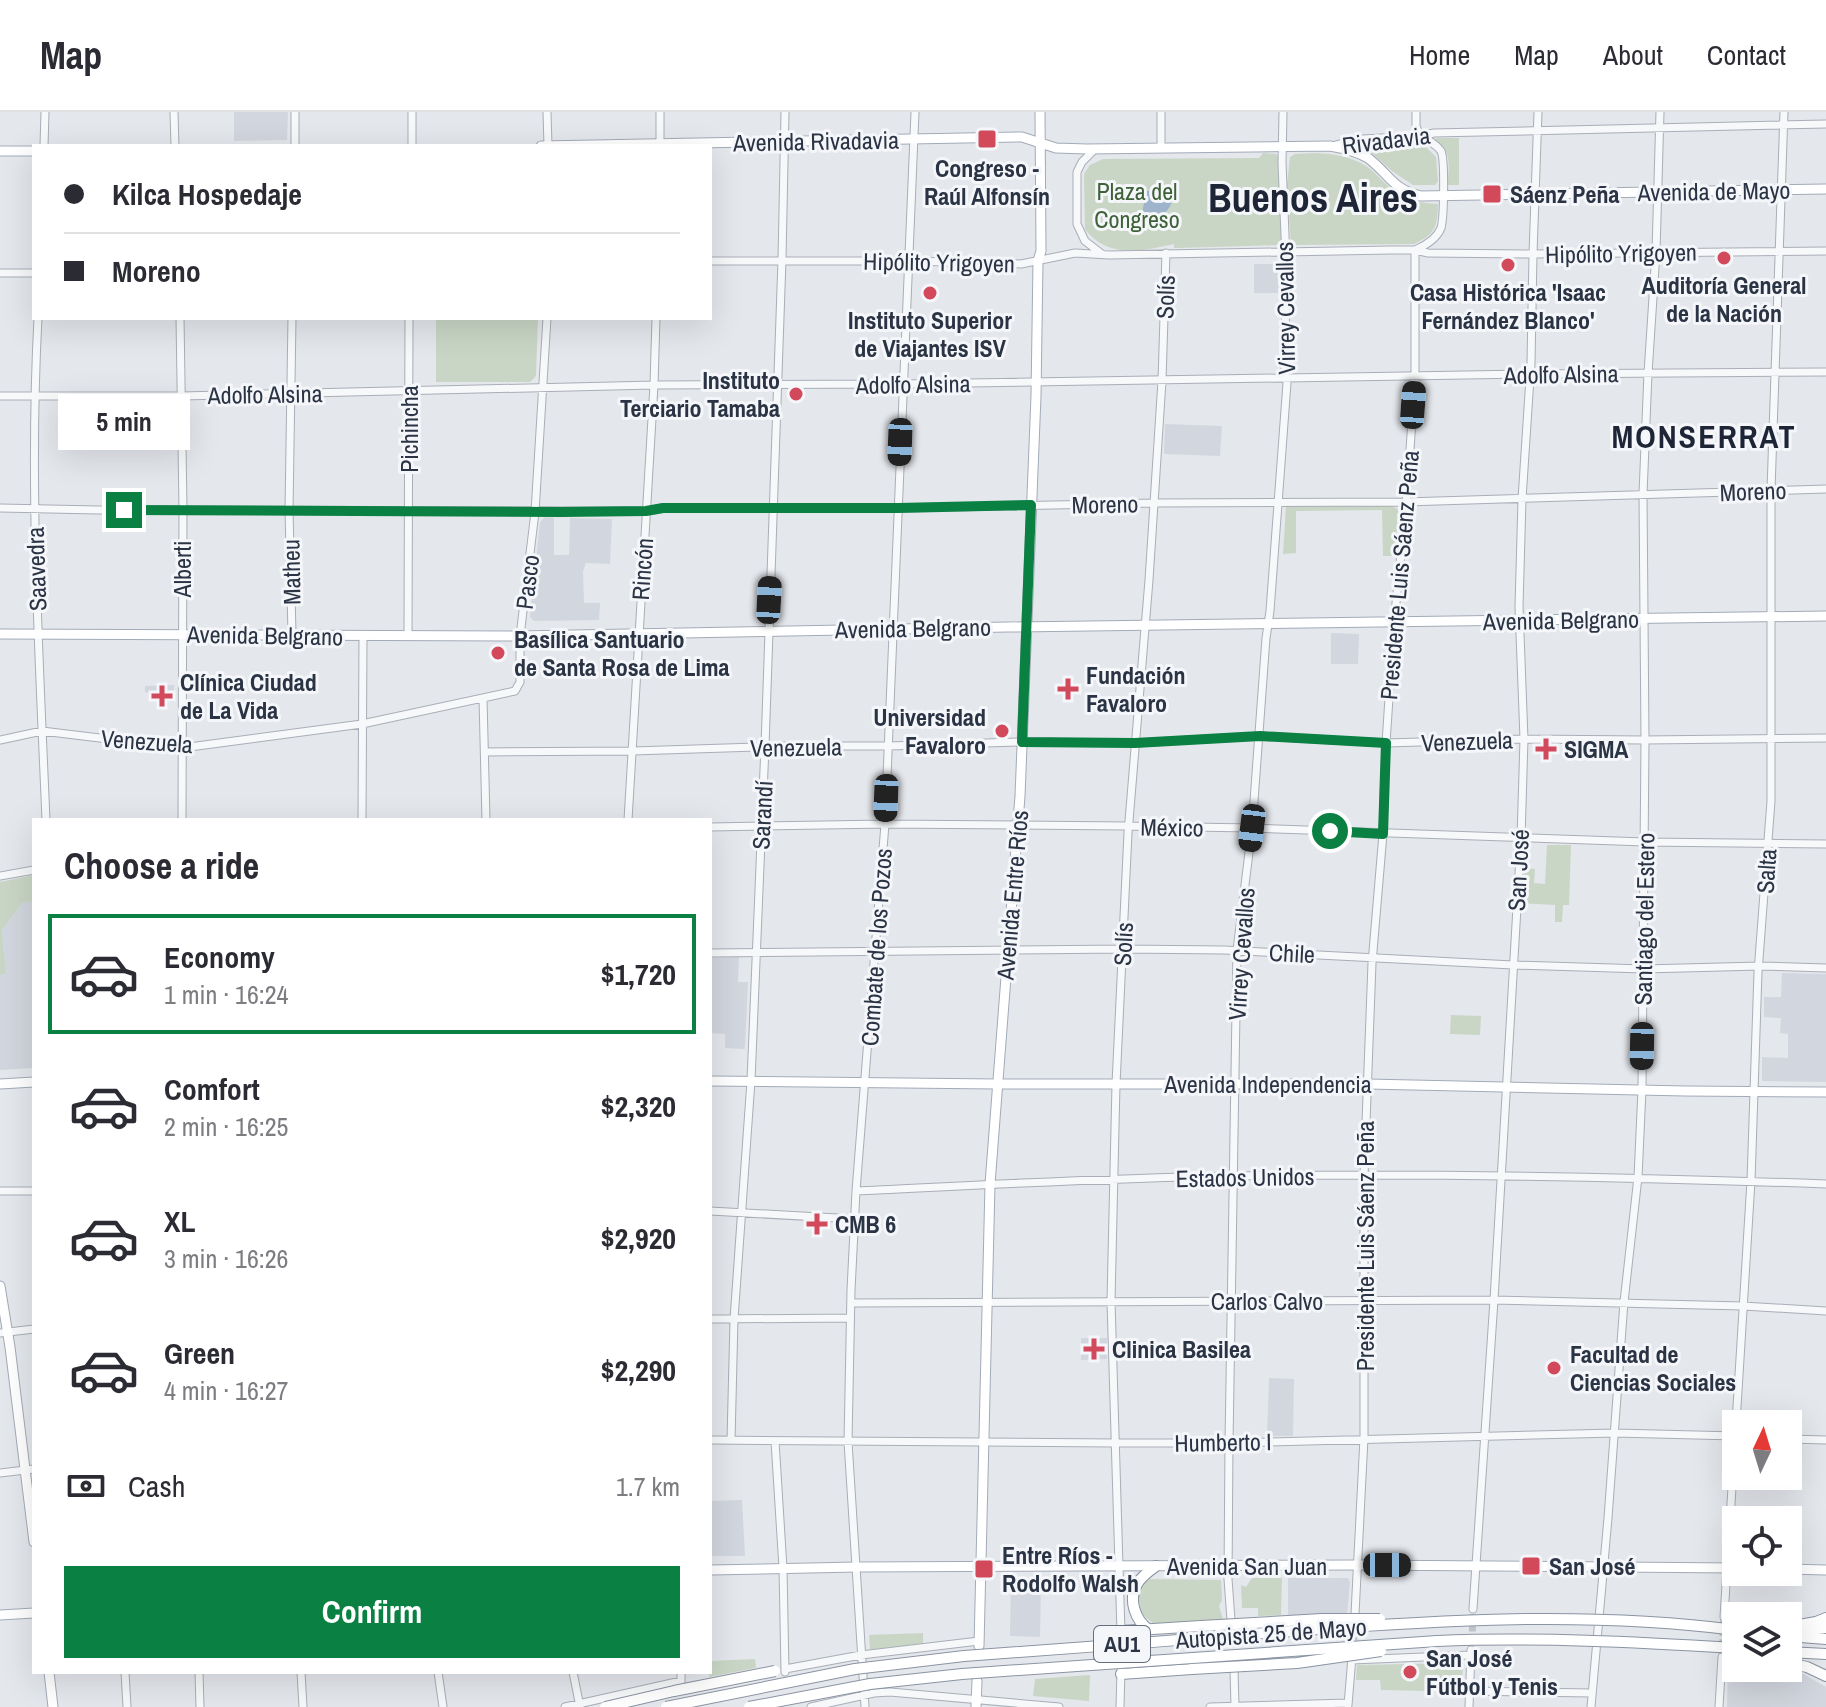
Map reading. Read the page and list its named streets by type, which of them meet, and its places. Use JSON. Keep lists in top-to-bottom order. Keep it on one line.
{"streets":{"highway":["Autopista 25 de Mayo","AU1"],"main road":["Avenida Rivadavia","Avenida de Mayo","Avenida Belgrano","Avenida Entre Ríos","Avenida Independencia","Avenida San Juan"],"street":["Rivadavia","Hipólito Yrigoyen","Solís","Virrey Cevallos","Adolfo Alsina","Pichincha","Moreno","Saavedra","Alberti","Rincón","Matheu","Presidente Luis Sáenz Peña","Pasco","Venezuela","Sarandí","México","San José","Salta","Santiago del Estero","Combate de los Pozos","Chile","Estados Unidos","Carlos Calvo","Humberto I"]},"crossings":[["Rivadavia","Avenida Rivadavia"],["Rivadavia","Avenida de Mayo"],["Rivadavia","San José"],["Rivadavia","Salta"],["Rivadavia","Santiago del Estero"],["Avenida Rivadavia","Avenida de Mayo"],["Avenida Rivadavia","Virrey Cevallos"],["Avenida Rivadavia","Sarandí"],["Avenida Rivadavia","Avenida Entre Ríos"],["Avenida Rivadavia","Combate de los Pozos"],["Avenida de Mayo","San José"],["Avenida de Mayo","Salta"],["Avenida de Mayo","Santiago del Estero"],["Hipólito Yrigoyen","Solís"],["Hipólito Yrigoyen","Virrey Cevallos"],["Hipólito Yrigoyen","Presidente Luis Sáenz Peña"],["Hipólito Yrigoyen","Sarandí"],["Hipólito Yrigoyen","San José"],["Hipólito Yrigoyen","Salta"],["Hipólito Yrigoyen","Avenida Entre Ríos"],["Hipólito Yrigoyen","Santiago del Estero"],["Hipólito Yrigoyen","Combate de los Pozos"],["Solís","Adolfo Alsina"],["Solís","Moreno"],["Solís","Avenida Belgrano"],["Solís","Venezuela"],["Solís","México"],["Solís","Chile"],["Solís","Avenida Independencia"],["Solís","Estados Unidos"],["Solís","Carlos Calvo"],["Solís","Humberto I"],["Solís","Avenida San Juan"],["Virrey Cevallos","Adolfo Alsina"],["Virrey Cevallos","Moreno"],["Virrey Cevallos","Avenida Belgrano"],["Virrey Cevallos","Venezuela"],["Virrey Cevallos","México"],["Virrey Cevallos","Chile"],["Virrey Cevallos","Avenida Independencia"],["Virrey Cevallos","Estados Unidos"],["Virrey Cevallos","Carlos Calvo"],["Virrey Cevallos","Humberto I"],["Virrey Cevallos","Avenida San Juan"],["Adolfo Alsina","Pichincha"],["Adolfo Alsina","Saavedra"],["Adolfo Alsina","Alberti"],["Adolfo Alsina","Rincón"],["Adolfo Alsina","Matheu"],["Adolfo Alsina","Presidente Luis Sáenz Peña"],["Adolfo Alsina","Pasco"],["Adolfo Alsina","Sarandí"],["Adolfo Alsina","San José"],["Adolfo Alsina","Salta"],["Adolfo Alsina","Avenida Entre Ríos"],["Adolfo Alsina","Santiago del Estero"],["Adolfo Alsina","Combate de los Pozos"],["Pichincha","Moreno"],["Pichincha","Avenida Belgrano"],["Moreno","Saavedra"],["Moreno","Alberti"],["Moreno","Rincón"],["Moreno","Matheu"],["Moreno","Presidente Luis Sáenz Peña"],["Moreno","Pasco"],["Moreno","Sarandí"],["Moreno","San José"],["Moreno","Salta"],["Moreno","Avenida Entre Ríos"],["Moreno","Santiago del Estero"],["Moreno","Combate de los Pozos"],["Saavedra","Avenida Belgrano"],["Saavedra","Venezuela"],["Alberti","Avenida Belgrano"],["Alberti","Venezuela"],["Rincón","Avenida Belgrano"],["Rincón","Venezuela"],["Matheu","Avenida Belgrano"],["Presidente Luis Sáenz Peña","Avenida Belgrano"],["Presidente Luis Sáenz Peña","Venezuela"],["Presidente Luis Sáenz Peña","México"],["Presidente Luis Sáenz Peña","Chile"],["Presidente Luis Sáenz Peña","Avenida Independencia"],["Presidente Luis Sáenz Peña","Estados Unidos"],["Presidente Luis Sáenz Peña","Carlos Calvo"],["Presidente Luis Sáenz Peña","Humberto I"],["Presidente Luis Sáenz Peña","Avenida San Juan"],["Pasco","Avenida Belgrano"],["Pasco","Venezuela"],["Avenida Belgrano","Sarandí"],["Avenida Belgrano","San José"],["Avenida Belgrano","Salta"],["Avenida Belgrano","Avenida Entre Ríos"],["Avenida Belgrano","Santiago del Estero"],["Avenida Belgrano","Combate de los Pozos"],["Venezuela","Sarandí"],["Venezuela","San José"],["Venezuela","Salta"],["Venezuela","Avenida Entre Ríos"],["Venezuela","Santiago del Estero"],["Venezuela","Combate de los Pozos"],["Sarandí","México"],["Sarandí","Chile"],["Sarandí","Avenida Independencia"],["Sarandí","Humberto I"],["México","San José"],["México","Salta"],["México","Avenida Entre Ríos"],["México","Santiago del Estero"],["México","Combate de los Pozos"],["San José","Chile"],["San José","Avenida Independencia"],["San José","Estados Unidos"],["San José","Carlos Calvo"],["San José","Humberto I"],["San José","Avenida San Juan"],["Salta","Chile"],["Salta","Avenida Independencia"],["Salta","Estados Unidos"],["Salta","Carlos Calvo"],["Avenida Entre Ríos","Chile"],["Avenida Entre Ríos","Avenida Independencia"],["Avenida Entre Ríos","Estados Unidos"],["Avenida Entre Ríos","Carlos Calvo"],["Avenida Entre Ríos","Humberto I"],["Avenida Entre Ríos","Avenida San Juan"],["Santiago del Estero","Chile"],["Santiago del Estero","Avenida Independencia"],["Santiago del Estero","Estados Unidos"],["Santiago del Estero","Carlos Calvo"],["Santiago del Estero","Humberto I"],["Santiago del Estero","Avenida San Juan"],["Combate de los Pozos","Chile"],["Combate de los Pozos","Avenida Independencia"],["Combate de los Pozos","Estados Unidos"],["Combate de los Pozos","Carlos Calvo"],["Combate de los Pozos","Humberto I"],["Combate de los Pozos","Avenida San Juan"]],"districts":["Buenos Aires","MONSERRAT"],"parks":["Plaza del Congreso"],"places":{"transit":["Congreso - Raúl Alfonsín","Sáenz Peña","San José","Entre Ríos - Rodolfo Walsh"],"other":["Auditoría General de la Nación","Casa Histórica 'Isaac Fernández Blanco'","Instituto Superior de Viajantes ISV","Instituto Terciario Tamaba","Basílica Santuario de Santa Rosa de Lima","Universidad Favaloro","Facultad de Ciencias Sociales","San José Fútbol y Tenis"],"health":["Fundación Favaloro","Clínica Ciudad de La Vida","SIGMA","CMB 6","Clinica Basilea"]},"north":"top","page":{"header":"Map","nav":["Home","Map","About","Contact"],"banner":["Kilca Hospedaje","Moreno"],"bubble":"5 min","heading":"Choose a ride","list":[{"name":"Economy","note":"1 min · 16:24","value":"$1,720"},{"name":"Comfort","note":"2 min · 16:25","value":"$2,320"},{"name":"XL","note":"3 min · 16:26","value":"$2,920"},{"name":"Green","note":"4 min · 16:27","value":"$2,290"}],"pay":["Cash","1.7 km"],"buttons":"Confirm"}}
